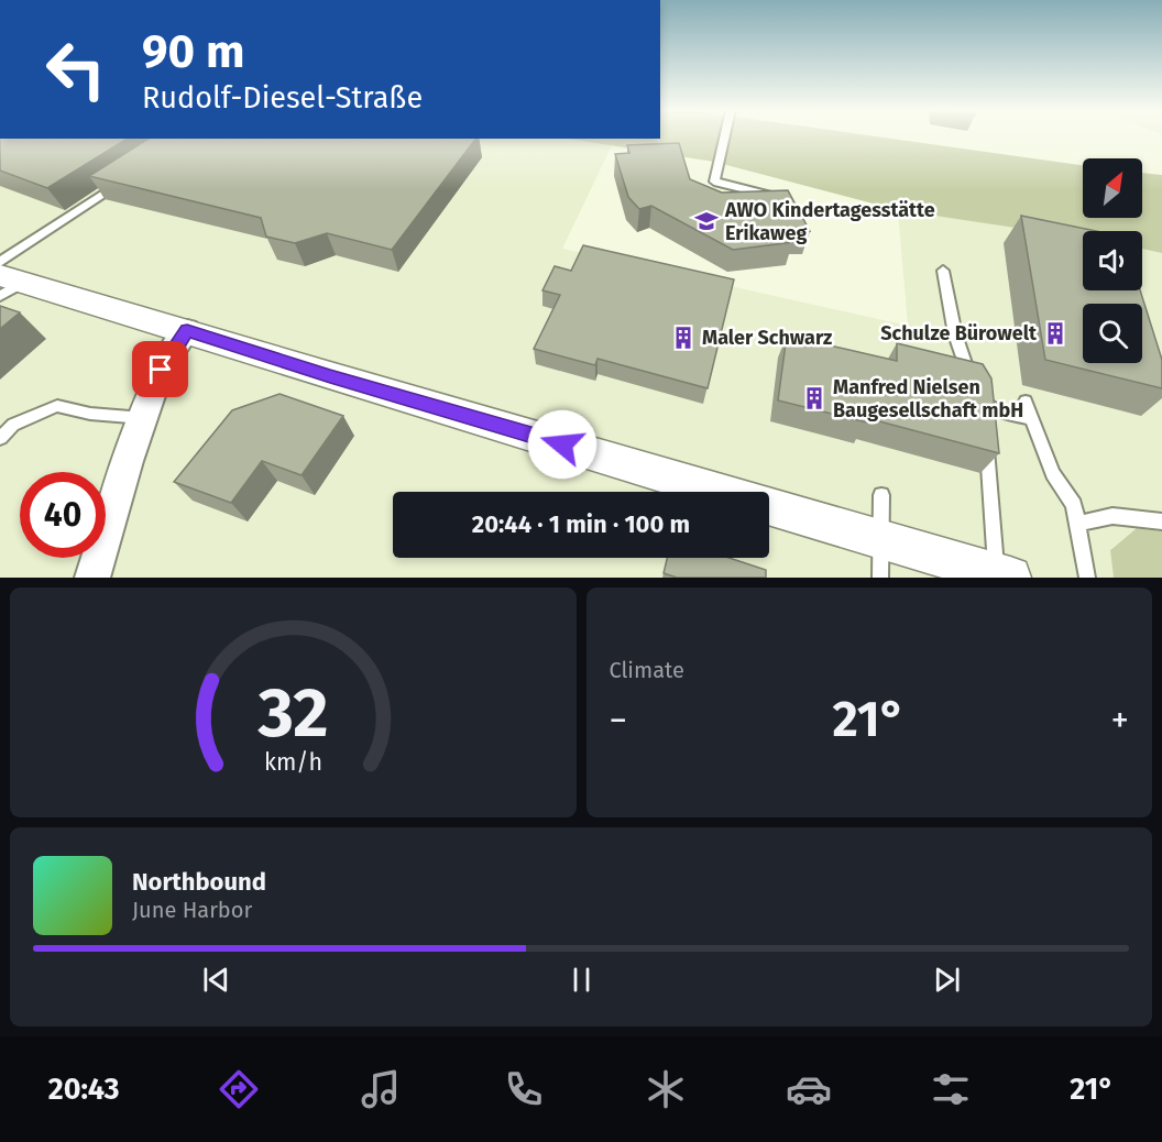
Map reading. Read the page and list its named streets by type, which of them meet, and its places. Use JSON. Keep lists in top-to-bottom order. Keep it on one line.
{"places":{"school or university":["AWO Kindertagesstätte Erikaweg"],"building":["Schulze Bürowelt","Maler Schwarz","Manfred Nielsen Baugesellschaft mbH"]},"north":"top right","page":{"turn":["90 m","Rudolf-Diesel-Straße"],"limit":"40","trip":"20:44 · 1 min · 100 m","tile":"Climate","heat":["−","21°","+"],"song":["Northbound","June Harbor"],"tabs":["20:43","21°"],"gauge":["32","km/h"]}}
